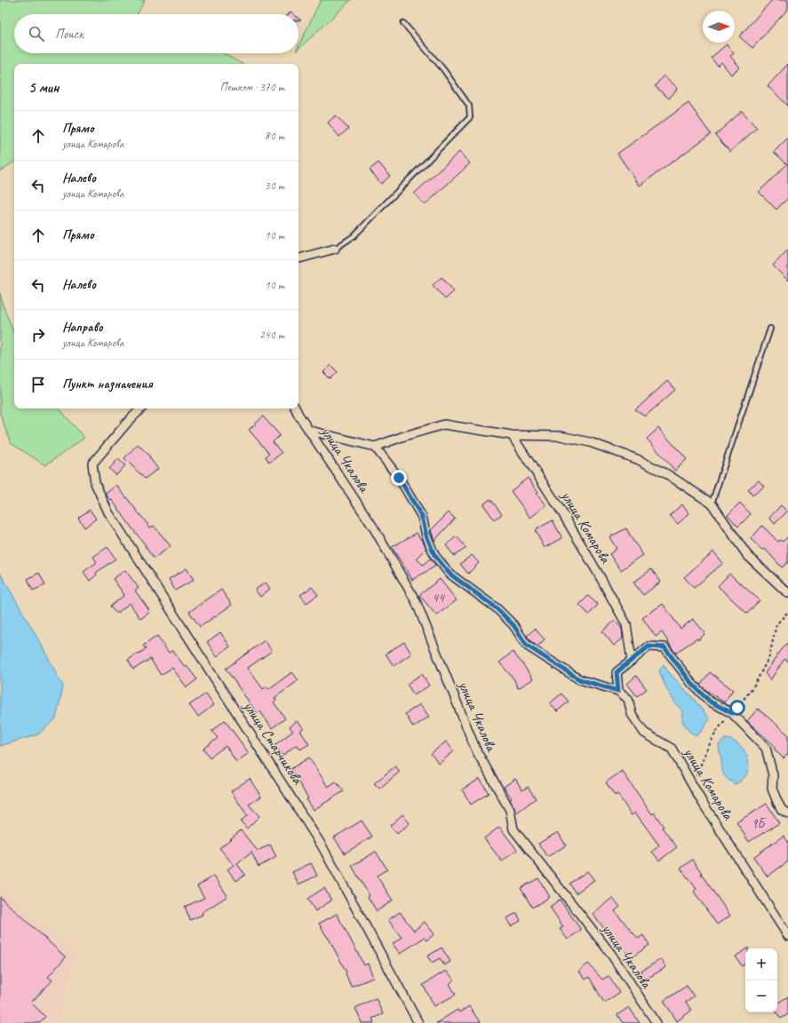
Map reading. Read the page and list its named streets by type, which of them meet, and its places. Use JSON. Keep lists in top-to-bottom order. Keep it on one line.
{"streets":{"street":["улица Чкалова","улица Комарова","улица Старчикова"]},"house_numbers":["44","9Б"],"north":"right","page":{"search":"Поиск","heading":["5 мин","Пешком · 370 m"],"list":[["Прямо","улица Комарова","80 m"],["Налево","улица Комарова","30 m"],["Прямо","10 m"],["Налево","10 m"],["Направо","улица Комарова","240 m"],"Пункт назначения"],"map_buttons":["+","−"]}}
